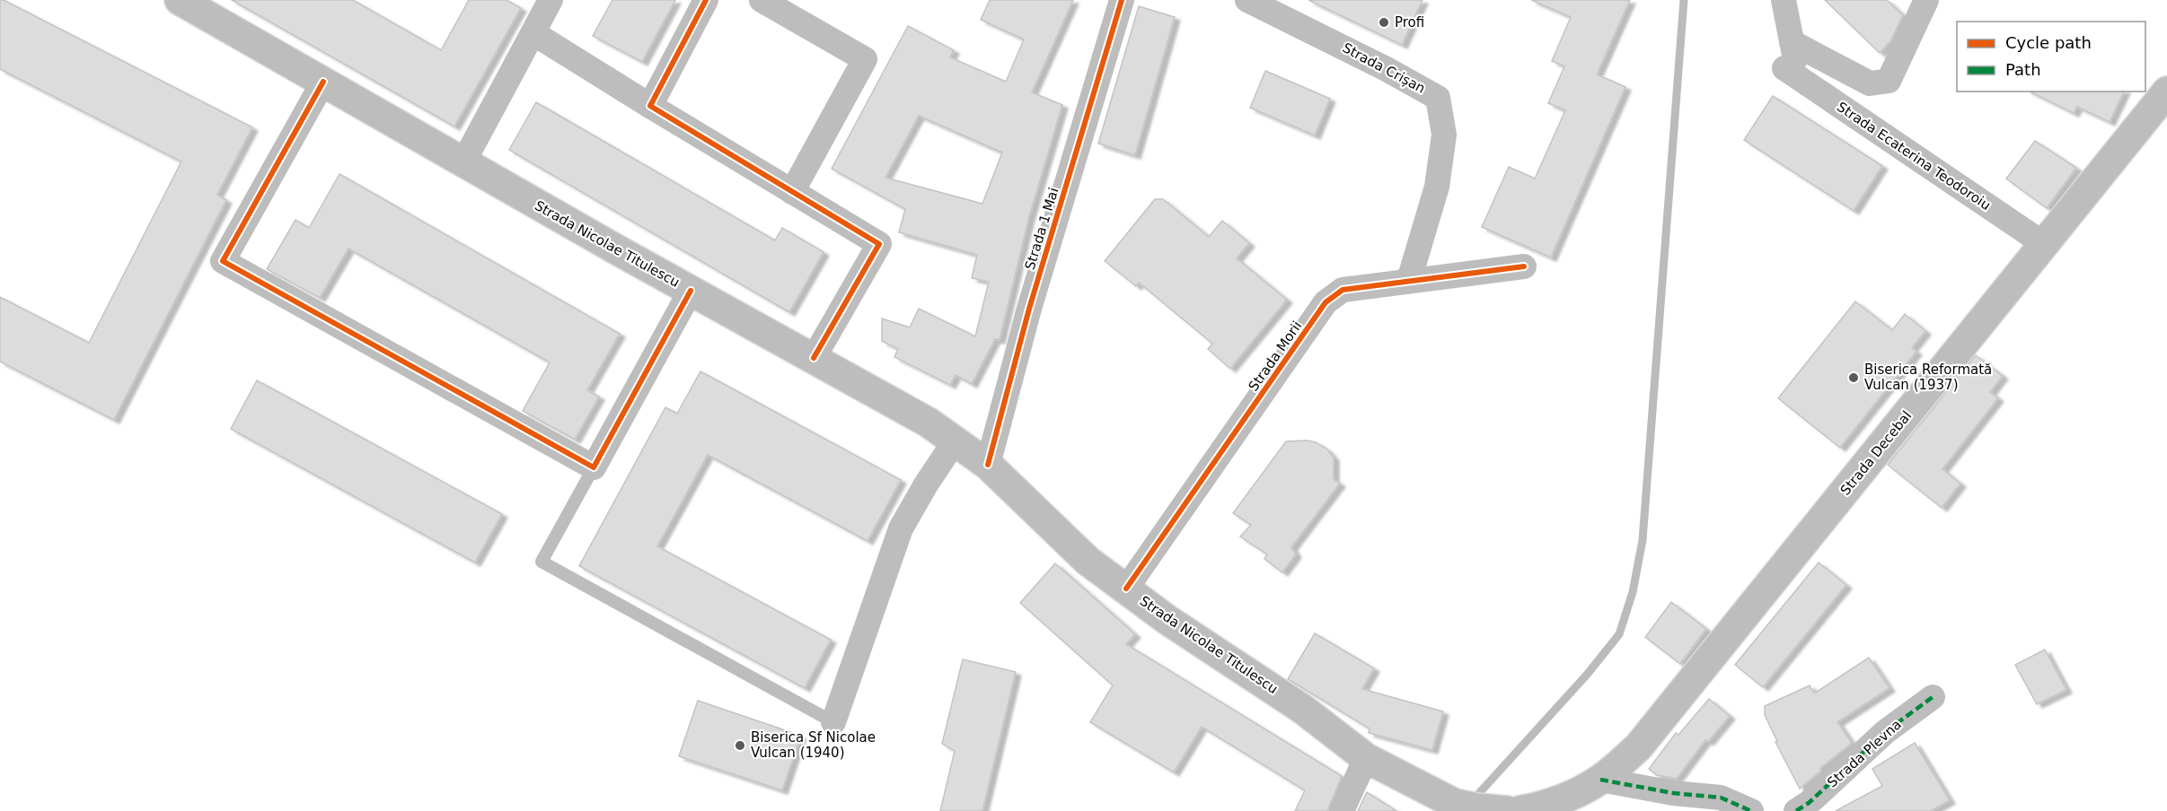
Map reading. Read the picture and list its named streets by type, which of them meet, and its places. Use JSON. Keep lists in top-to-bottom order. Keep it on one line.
{"streets":{"main road":["Strada Nicolae Titulescu","Strada Decebal"],"street":["Strada Crișan","Strada Ecaterina Teodoroiu","Strada 1 Mai","Strada Morii","Strada Plevna"]},"crossings":[["Strada Crișan","Strada Morii"],["Strada Ecaterina Teodoroiu","Strada Decebal"],["Strada 1 Mai","Strada Nicolae Titulescu"],["Strada Nicolae Titulescu","Strada Morii"]],"places":["Profi","Biserica Reformată Vulcan (1937)","Biserica Sf Nicolae Vulcan (1940)"],"legend":["Cycle path","Path"]}
